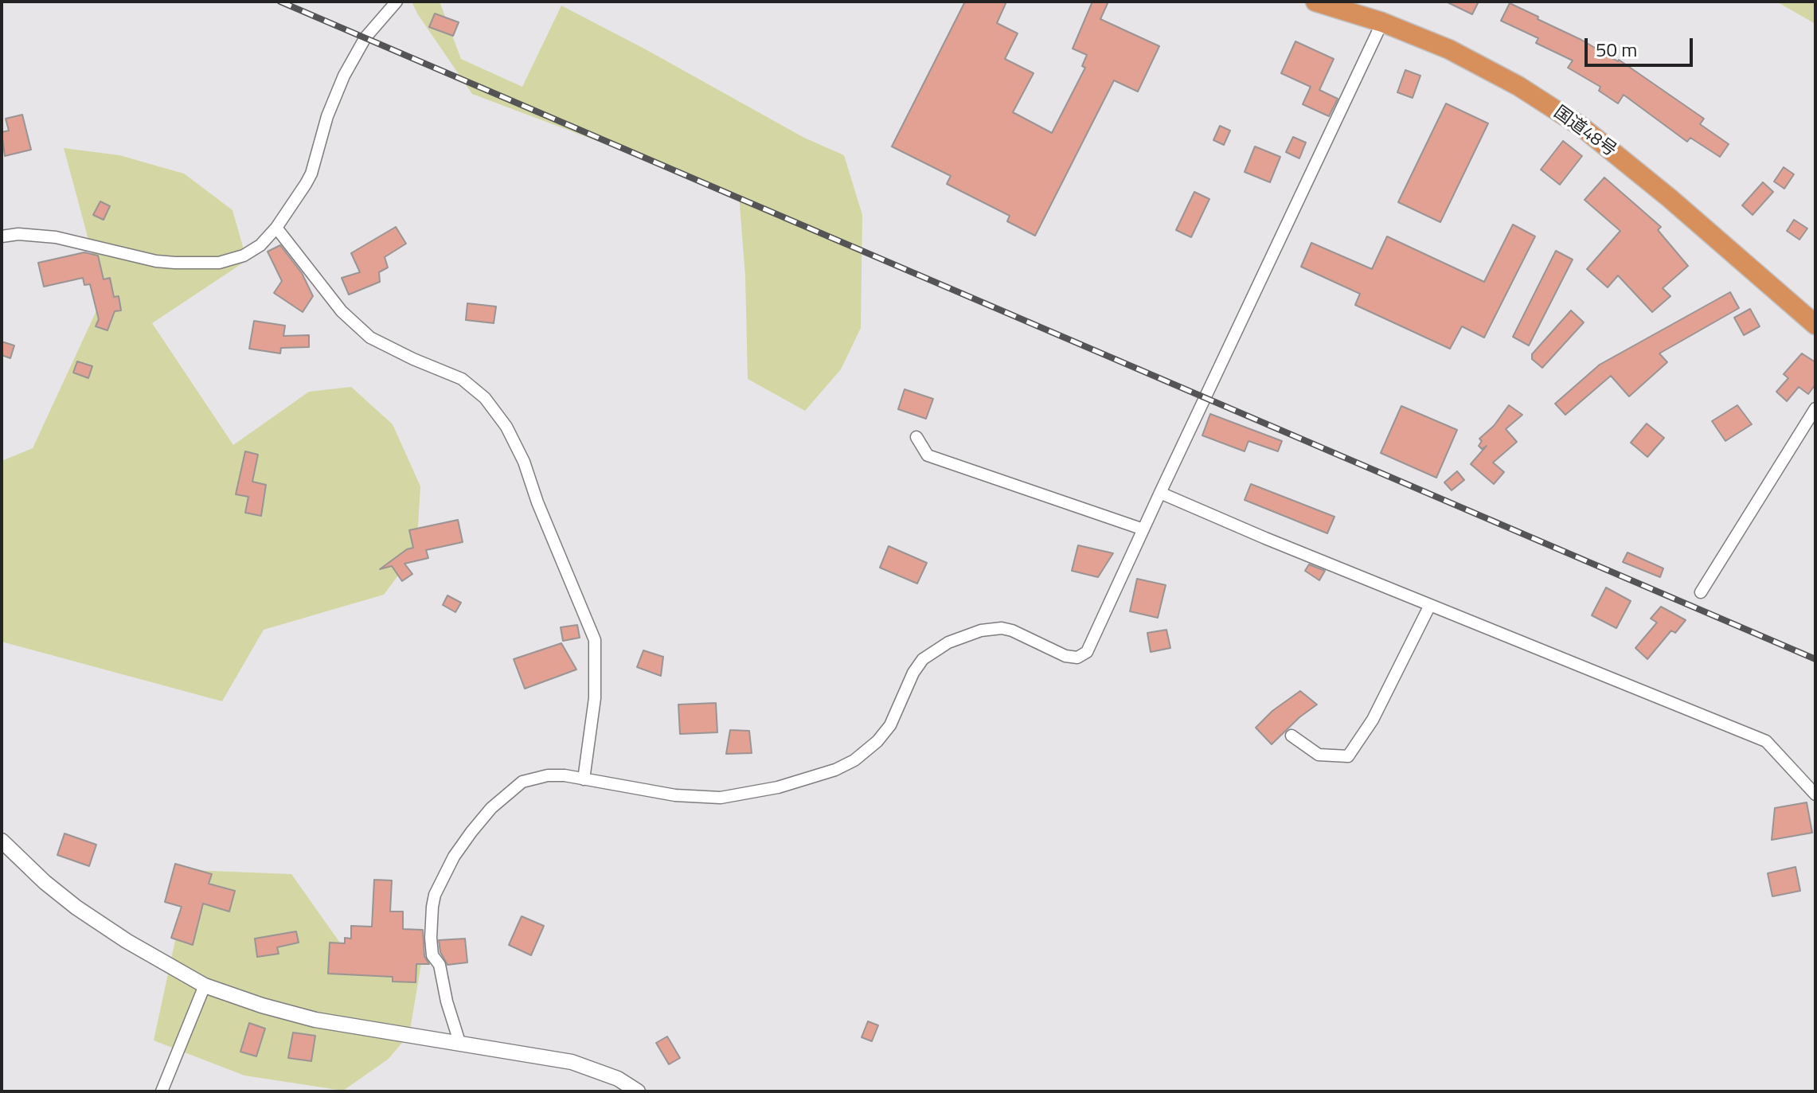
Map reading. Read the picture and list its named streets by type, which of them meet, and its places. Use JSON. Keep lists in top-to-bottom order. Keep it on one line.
{"streets":{"highway":["国道48号"]},"scale_bar":"50 m"}
